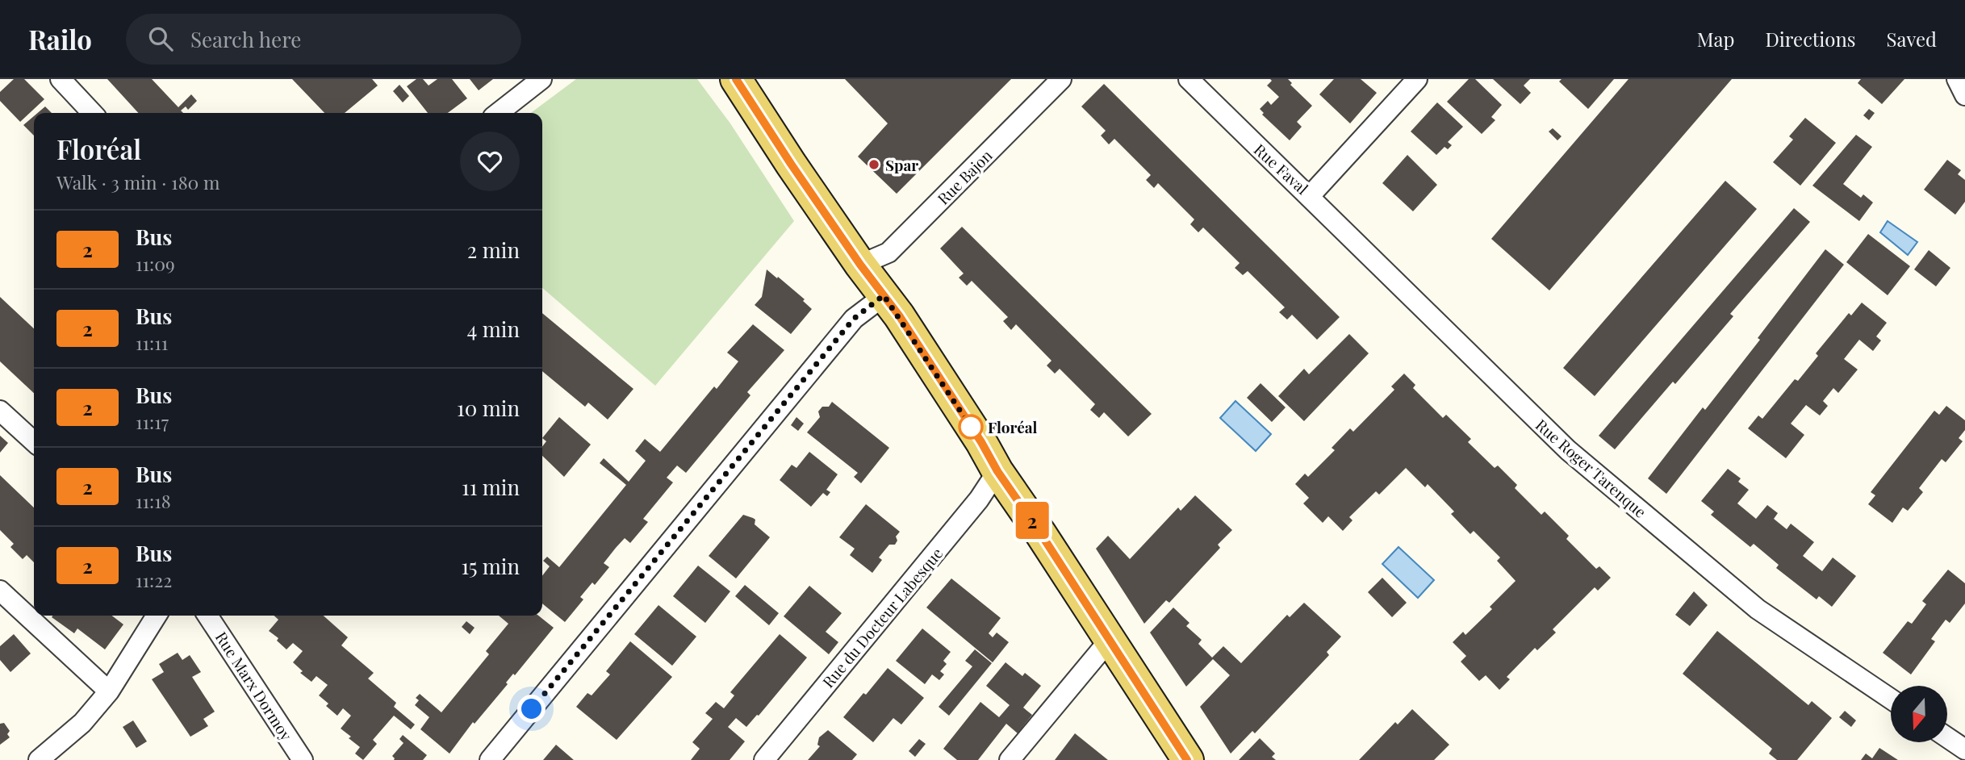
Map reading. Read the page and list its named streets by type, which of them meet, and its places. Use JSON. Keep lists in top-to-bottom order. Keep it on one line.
{"streets":{"street":["Rue Faval","Rue Bajon","Rue Roger Tarenque","Rue du Docteur Labesque","Rue Marx Dormoy"]},"crossings":[["Rue Faval","Rue Roger Tarenque"]],"places":["Spar","Floréal"],"lines":["bus line 2"],"north":"bottom","page":{"header":"Railo","search":"Search here","nav":["Map","Directions","Saved"],"on_map":"2","heading":["Floréal","Walk · 3 min · 180 m"],"list":[{"mark":"2","name":"Bus","note":"11:09","value":"2 min"},{"mark":"2","name":"Bus","note":"11:11","value":"4 min"},{"mark":"2","name":"Bus","note":"11:17","value":"10 min"},{"mark":"2","name":"Bus","note":"11:18","value":"11 min"},{"mark":"2","name":"Bus","note":"11:22","value":"15 min"}]}}
